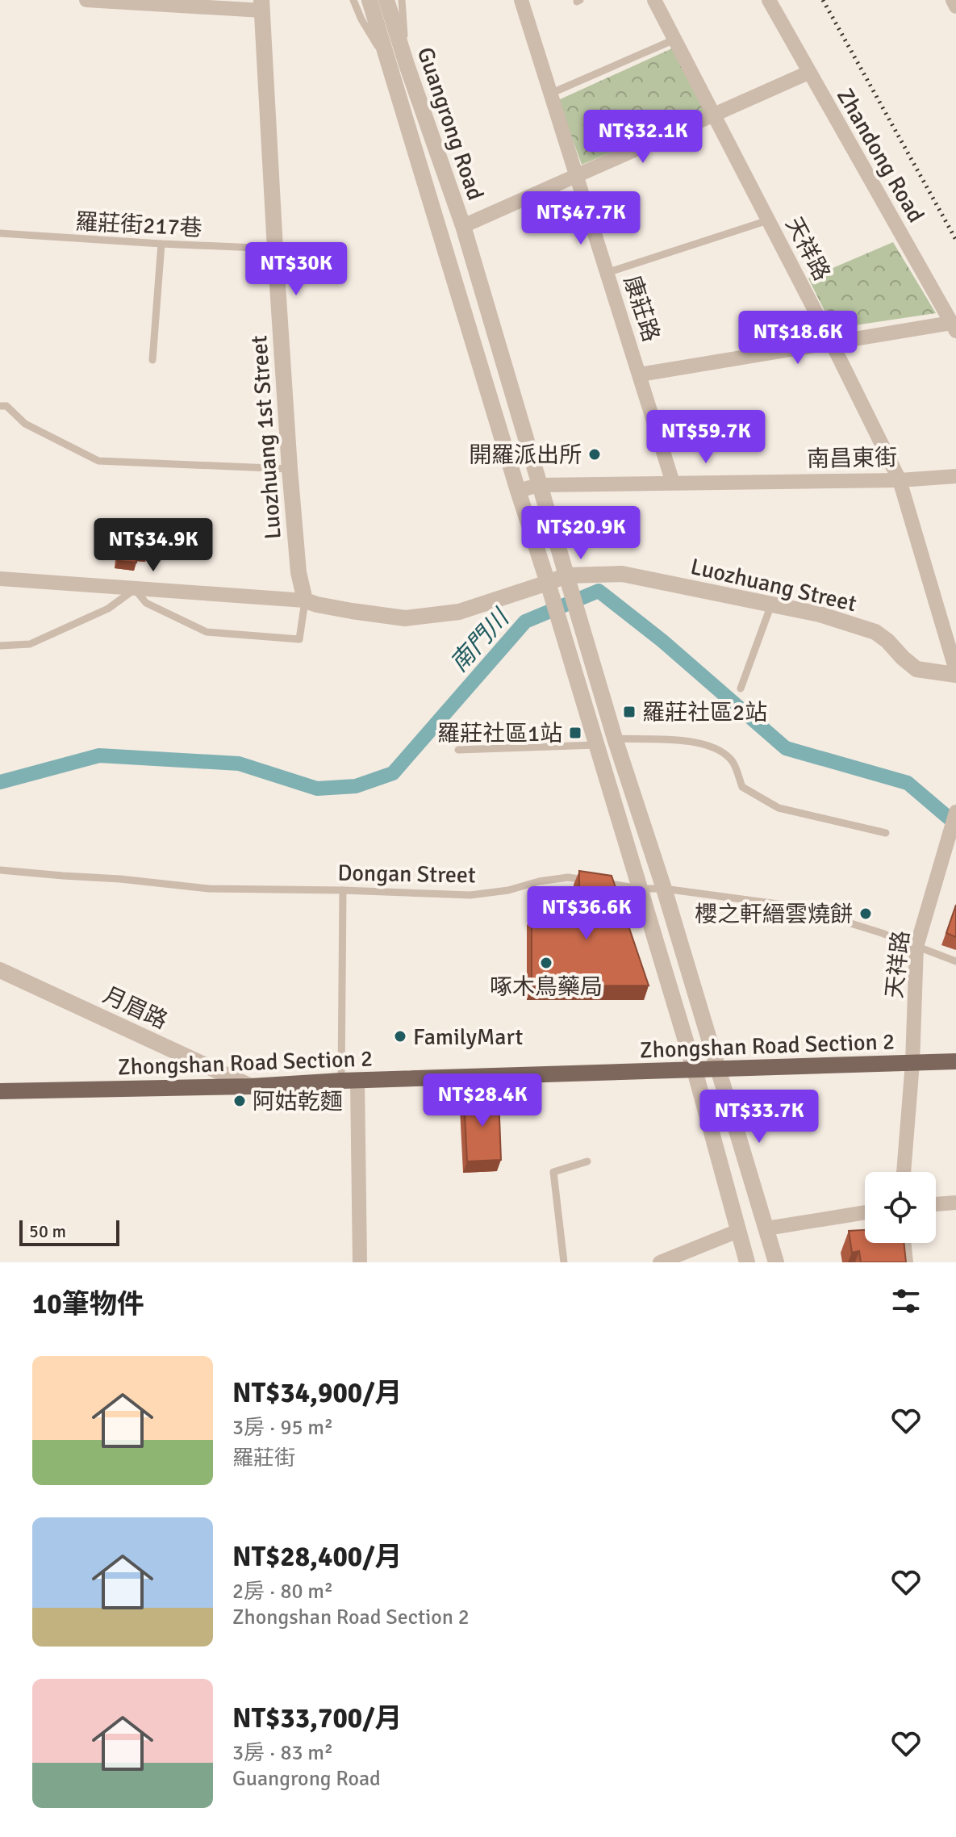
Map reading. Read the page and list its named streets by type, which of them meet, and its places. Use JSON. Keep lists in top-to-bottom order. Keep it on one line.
{"streets":{"main road":["Zhongshan Road Section 2"],"street":["Guangrong Road","Zhandong Road","天祥路","康莊路","Luozhuang 1st Street","南昌東街","Luozhuang Street","月眉路"],"lane":["羅莊街217巷","Dongan Street"]},"crossings":[["Guangrong Road","南昌東街"],["Guangrong Road","Luozhuang Street"],["Guangrong Road","Dongan Street"],["Guangrong Road","Zhongshan Road Section 2"],["羅莊街217巷","Luozhuang 1st Street"],["天祥路","南昌東街"],["天祥路","Luozhuang Street"],["天祥路","Dongan Street"],["天祥路","Zhongshan Road Section 2"],["康莊路","南昌東街"],["Luozhuang 1st Street","Luozhuang Street"],["月眉路","Zhongshan Road Section 2"]],"water":["南門川"],"places":{"other":["開羅派出所","櫻之軒縉雲燒餅","啄木鳥藥局","FamilyMart","阿姑乾麵"],"transit":["羅莊社區2站","羅莊社區1站"]},"scale_bar":"50 m","page":{"price":["NT$32.1K","NT$47.7K","NT$30K","NT$18.6K","NT$59.7K","NT$20.9K","NT$34.9K","NT$36.6K","NT$28.4K","NT$33.7K"],"scale":"50 m","heading":"10筆物件","list":[{"name":"NT$34,900/月","note":"3房 · 95 m² · 羅莊街"},{"name":"NT$28,400/月","note":"2房 · 80 m² · Zhongshan Road Section 2"},{"name":"NT$33,700/月","note":"3房 · 83 m² · Guangrong Road"}]}}
